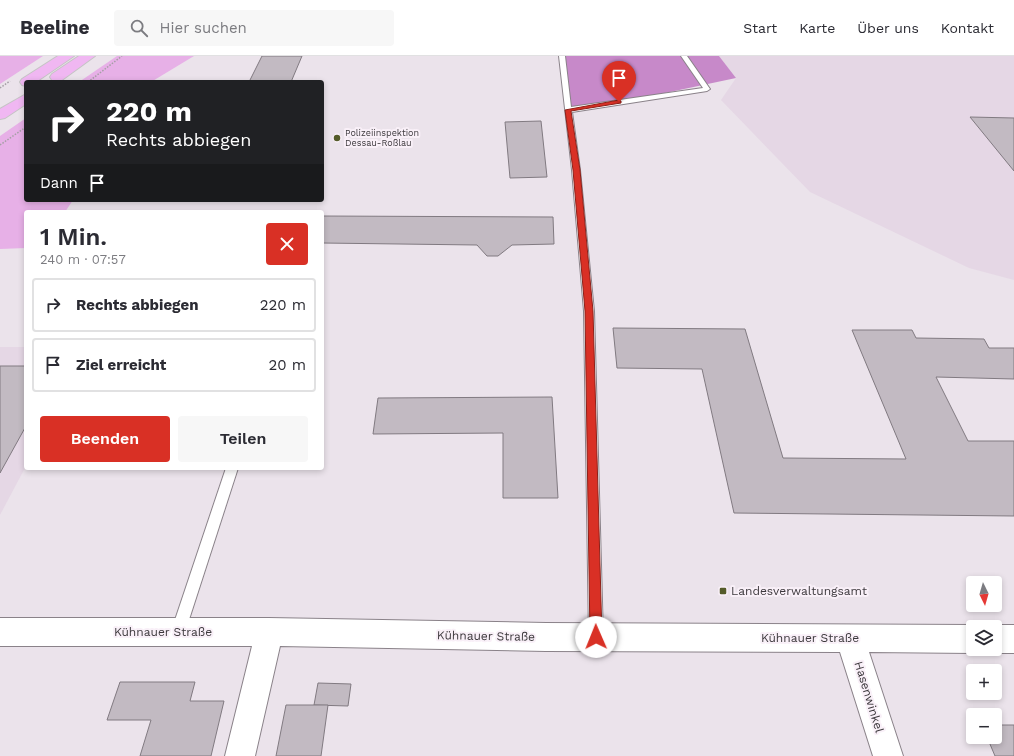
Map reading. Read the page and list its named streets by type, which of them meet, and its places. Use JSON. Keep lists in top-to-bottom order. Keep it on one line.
{"streets":{"street":["Kühnauer Straße","Hasenwinkel"]},"crossings":[["Kühnauer Straße","Hasenwinkel"]],"places":{"other":["Polizeiinspektion Dessau-Roßlau"],"transit":["Landesverwaltungsamt"]},"north":"bottom","page":{"header":"Beeline","search":"Hier suchen","nav":["Start","Karte","Über uns","Kontakt"],"turn":["220 m","Rechts abbiegen"],"then":"Dann","heading":["1 Min.","240 m · 07:57"],"list":[{"name":"Rechts abbiegen","value":"220 m"},{"name":"Ziel erreicht","value":"20 m"}],"buttons":["Beenden","Teilen"],"map_buttons":["+","−"]}}
